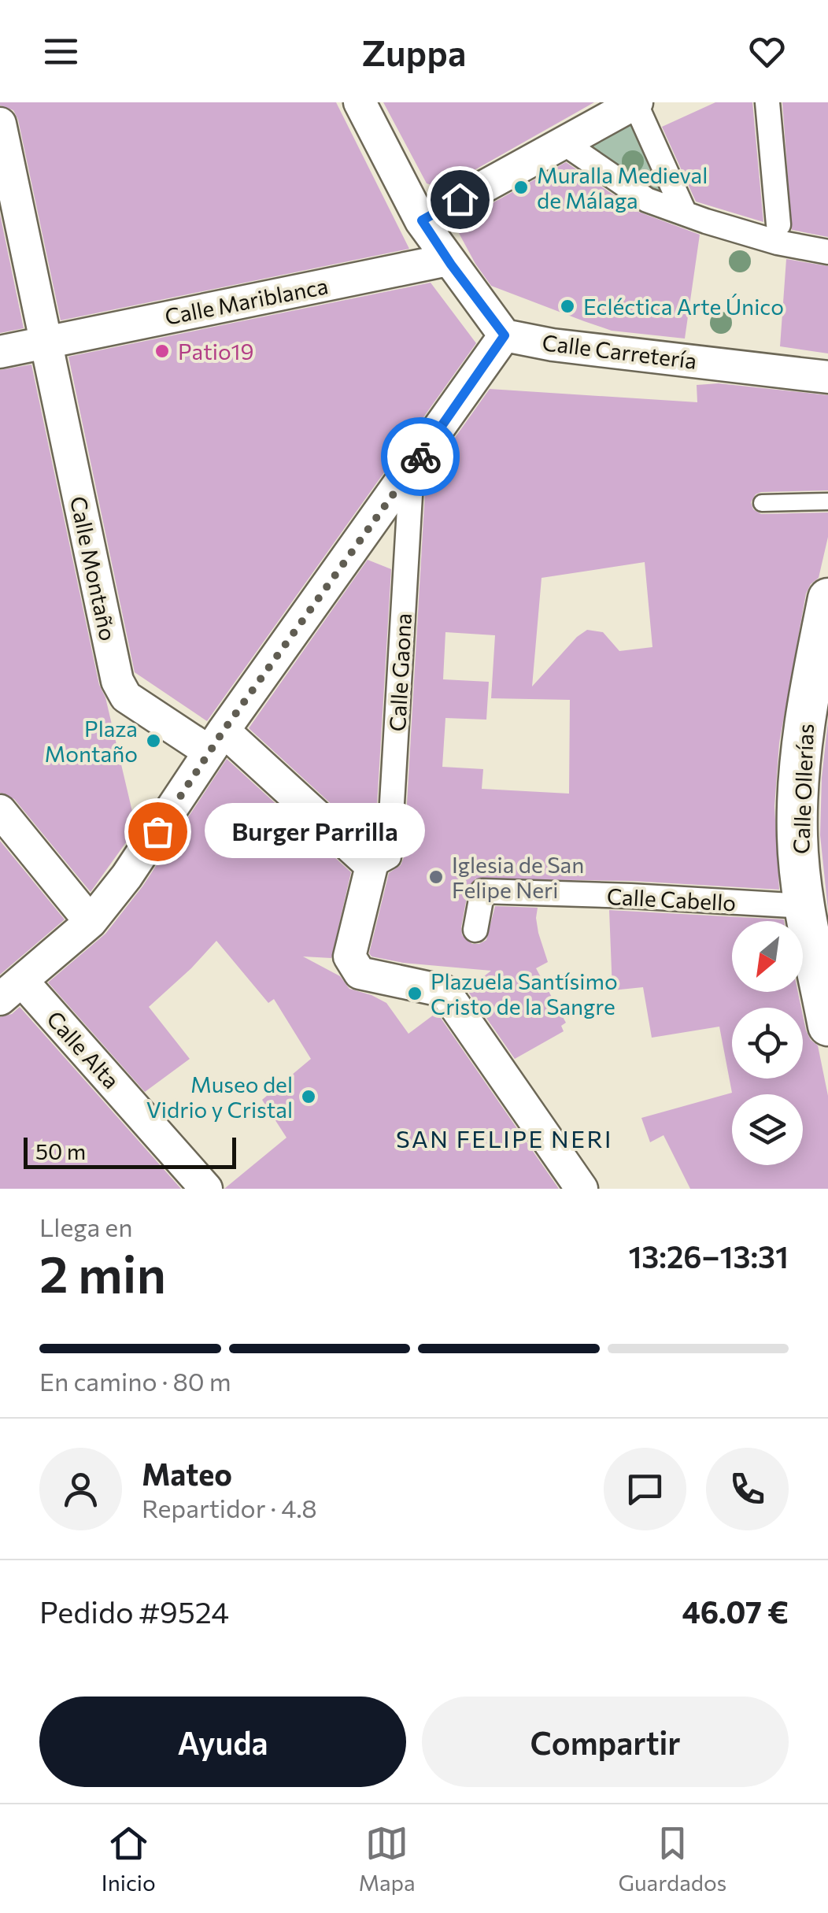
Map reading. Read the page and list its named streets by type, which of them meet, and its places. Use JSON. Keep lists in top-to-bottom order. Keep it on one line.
{"streets":{"street":["Calle Mariblanca","Calle Carretería","Calle Montaño","Calle Gaona","Calle Ollerías","Calle Cabello","Calle Alta"]},"crossings":[["Calle Mariblanca","Calle Montaño"],["Calle Montaño","Calle Gaona"],["Calle Ollerías","Calle Cabello"]],"districts":["SAN FELIPE NERI"],"places":["Muralla Medieval de Málaga","Ecléctica Arte Único","Patio19","Plaza Montaño","Burger Parrilla","Iglesia de San Felipe Neri","Plazuela Santísimo Cristo de la Sangre","Museo del Vidrio y Cristal"],"scale_bar":"50 m","north":"bottom left","page":{"header":"Zuppa","bubble":"Burger Parrilla","scale":"50 m","heading":["2 min","Llega en","13:26–13:31"],"panel":["Mateo","Repartidor · 4.8","Pedido #9524","46.07 €"],"bar":"En camino · 80 m","buttons":["Ayuda","Compartir"],"tabs":["Inicio","Mapa","Guardados"]}}
